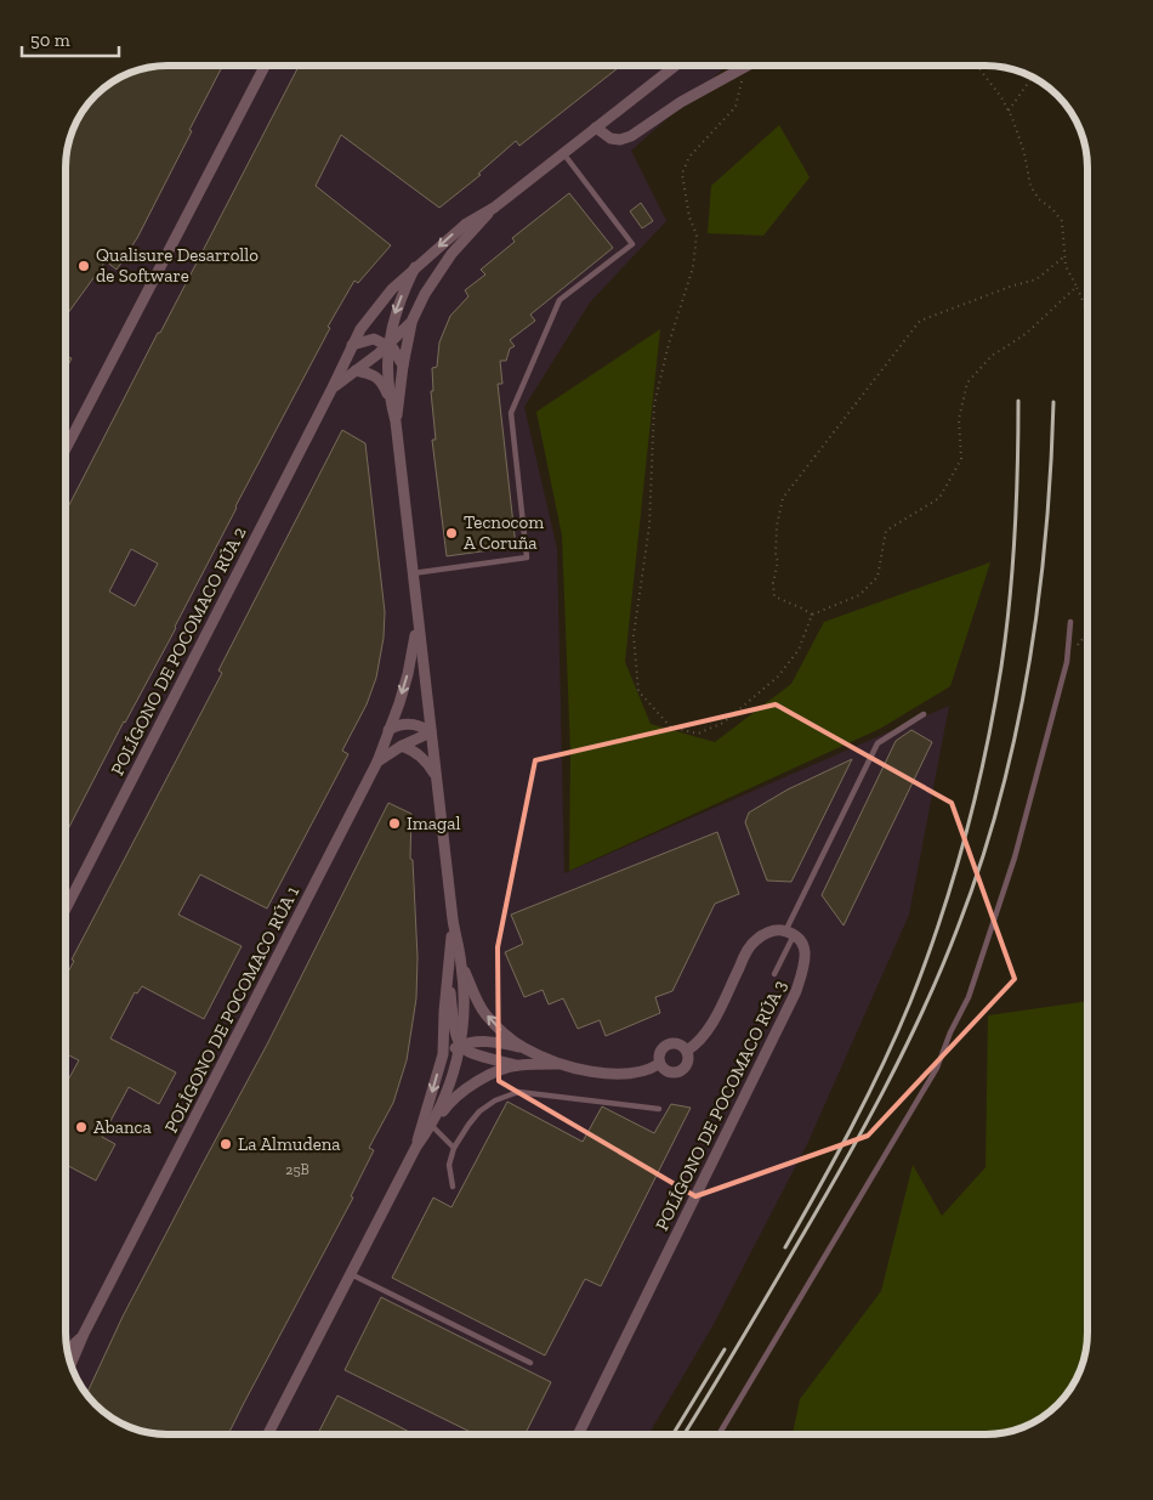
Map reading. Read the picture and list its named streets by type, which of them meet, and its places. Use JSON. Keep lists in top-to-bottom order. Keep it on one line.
{"streets":{"street":["POLÍGONO DE POCOMACO RÚA 2","POLÍGONO DE POCOMACO RÚA 1","POLÍGONO DE POCOMACO RÚA 3"]},"places":["Qualisure Desarrollo de Software","Tecnocom A Coruña","Imagal","Abanca","La Almudena"],"house_numbers":["25B"],"scale_bar":"50 m"}
